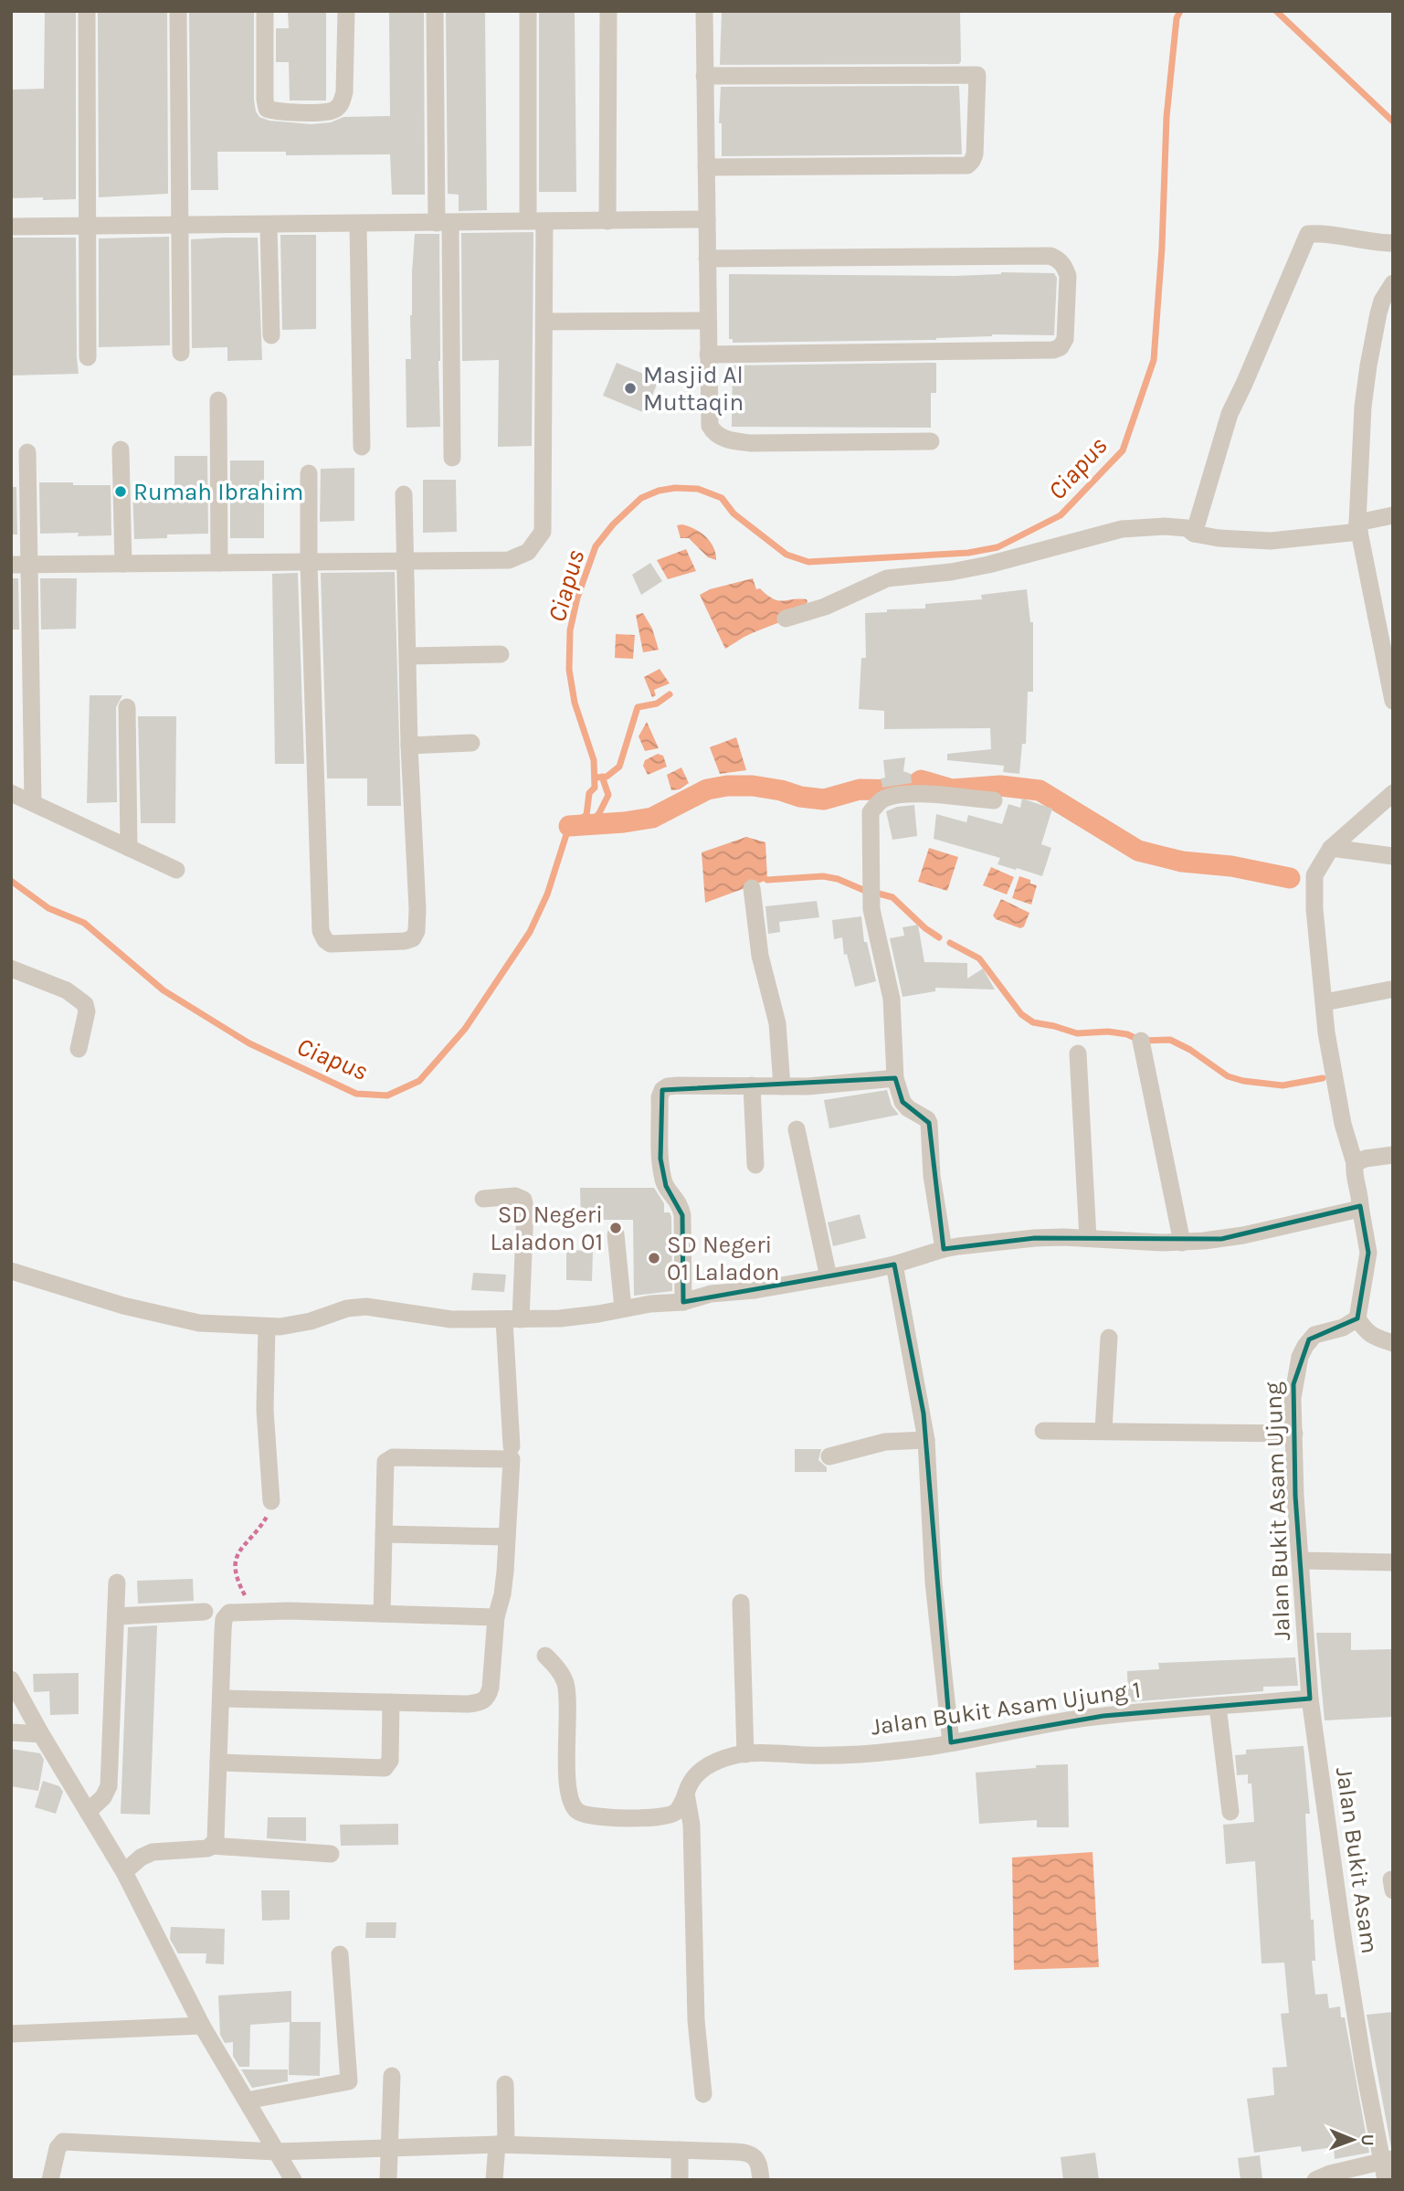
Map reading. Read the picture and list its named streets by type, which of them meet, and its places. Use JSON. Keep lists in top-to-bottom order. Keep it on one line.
{"streets":{"street":["Jalan Bukit Asam Ujung","Jalan Bukit Asam Ujung 1","Jalan Bukit Asam"]},"crossings":[["Jalan Bukit Asam Ujung","Jalan Bukit Asam Ujung 1"],["Jalan Bukit Asam Ujung","Jalan Bukit Asam"],["Jalan Bukit Asam Ujung 1","Jalan Bukit Asam"]],"water":["Ciapus"],"places":["Masjid Al Muttaqin","Rumah Ibrahim","SD Negeri Laladon 01","SD Negeri 01 Laladon"],"north":"right"}
